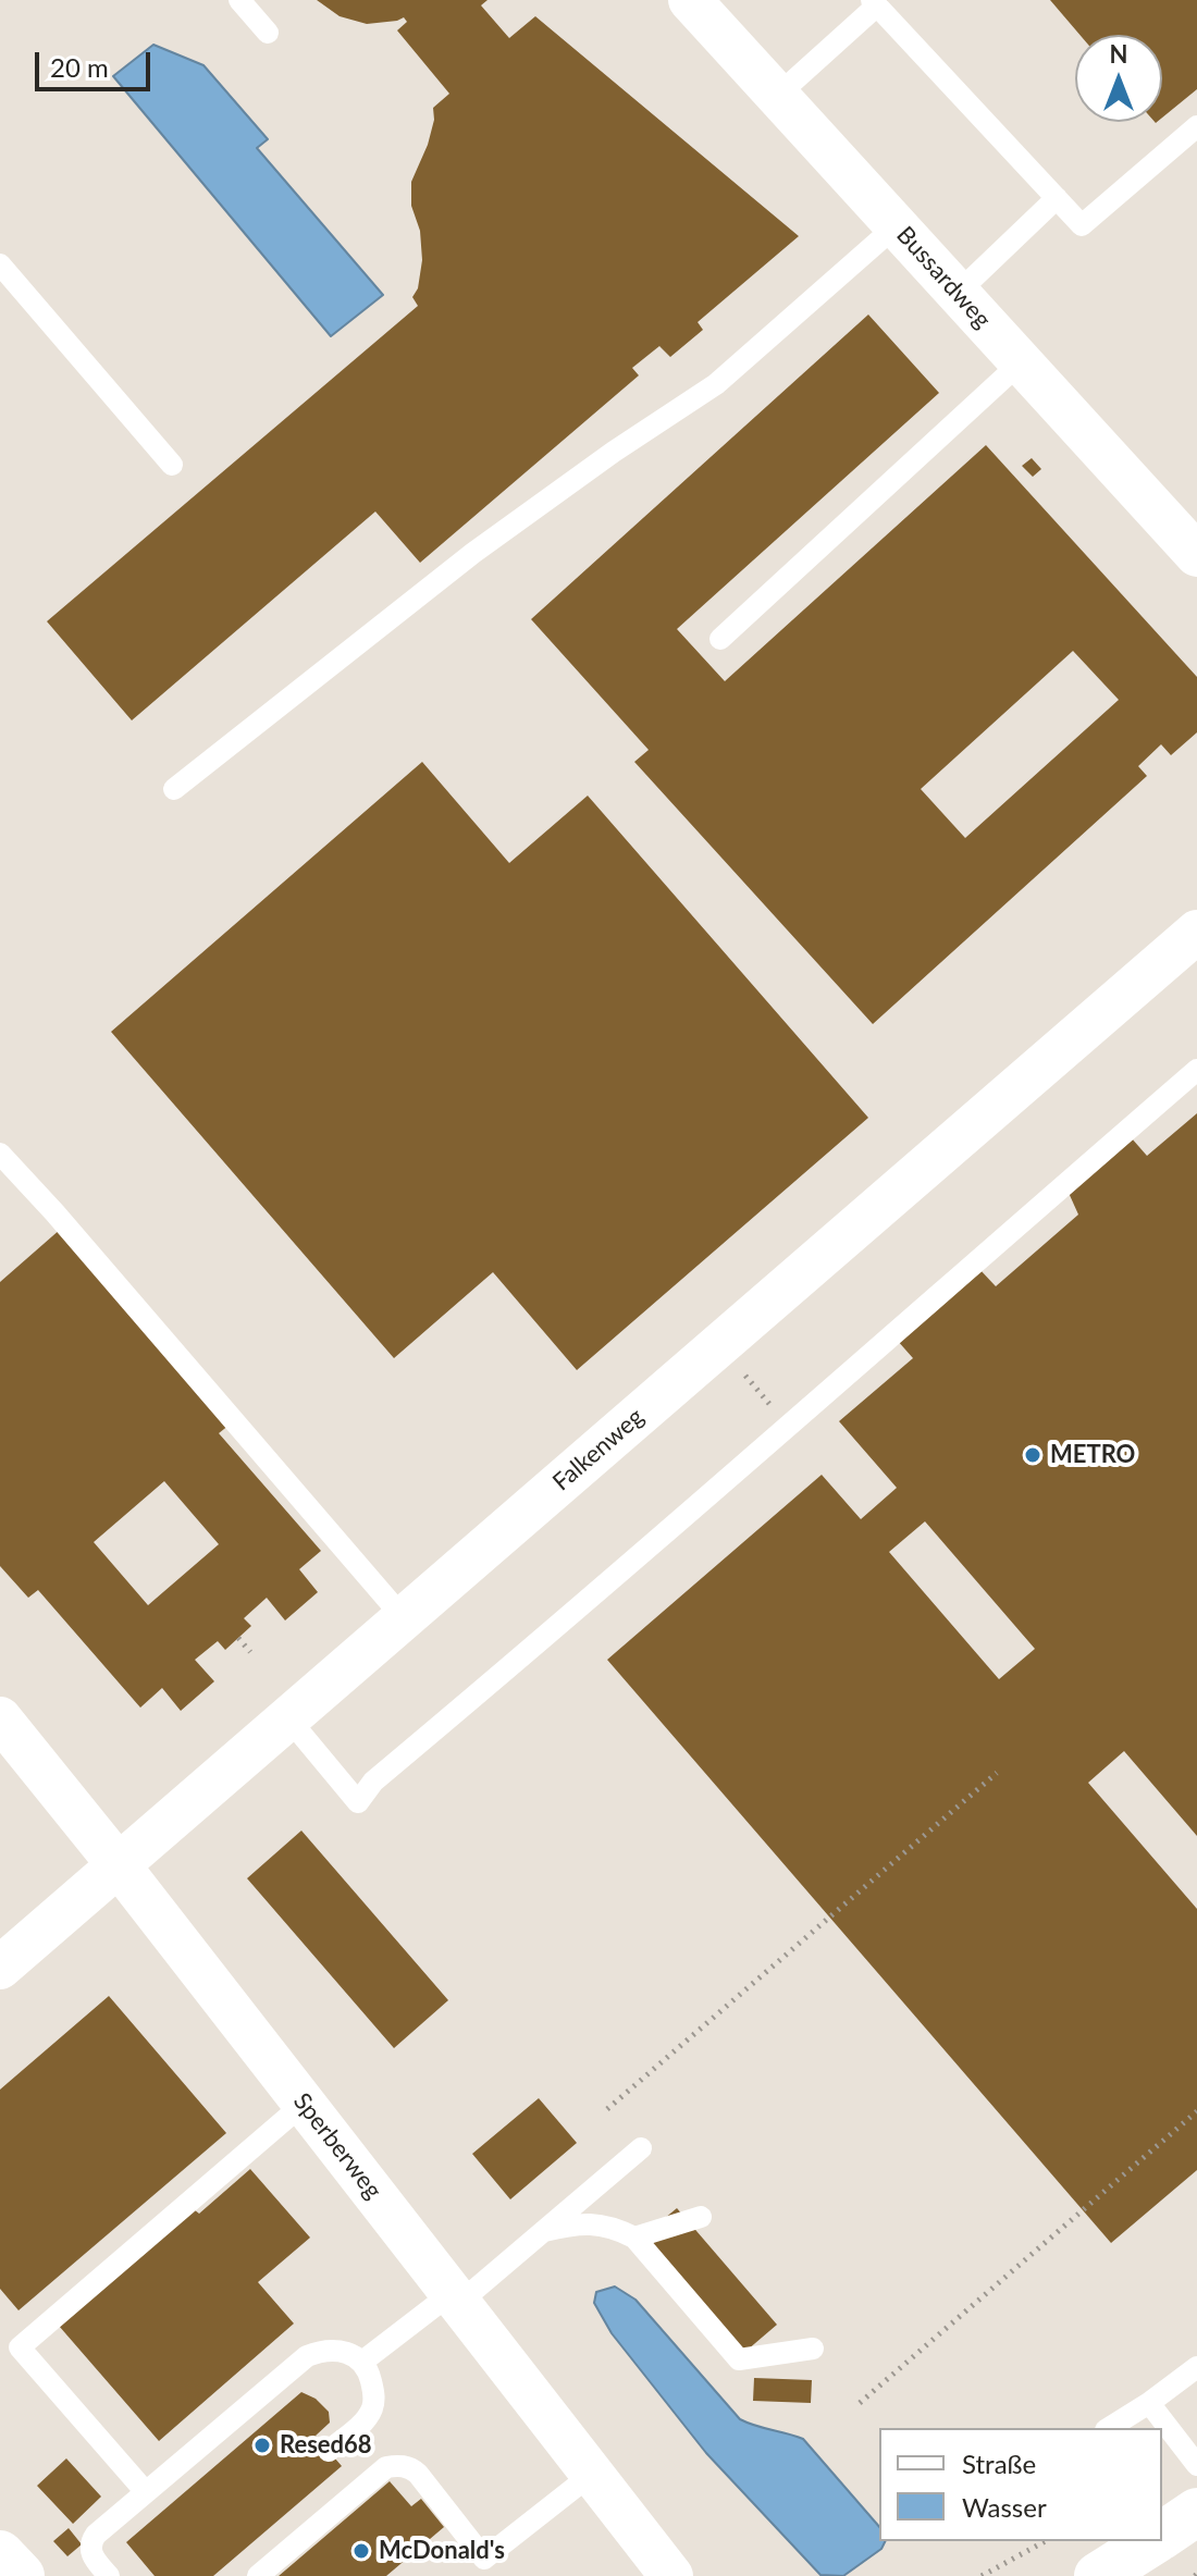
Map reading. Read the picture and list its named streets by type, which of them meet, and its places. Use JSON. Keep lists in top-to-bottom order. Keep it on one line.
{"streets":{"street":["Bussardweg","Falkenweg","Sperberweg"]},"crossings":[["Falkenweg","Sperberweg"]],"places":["METRO","Resed68","McDonald's"],"legend":["Straße","Wasser"],"scale_bar":"20 m","north":"top"}
